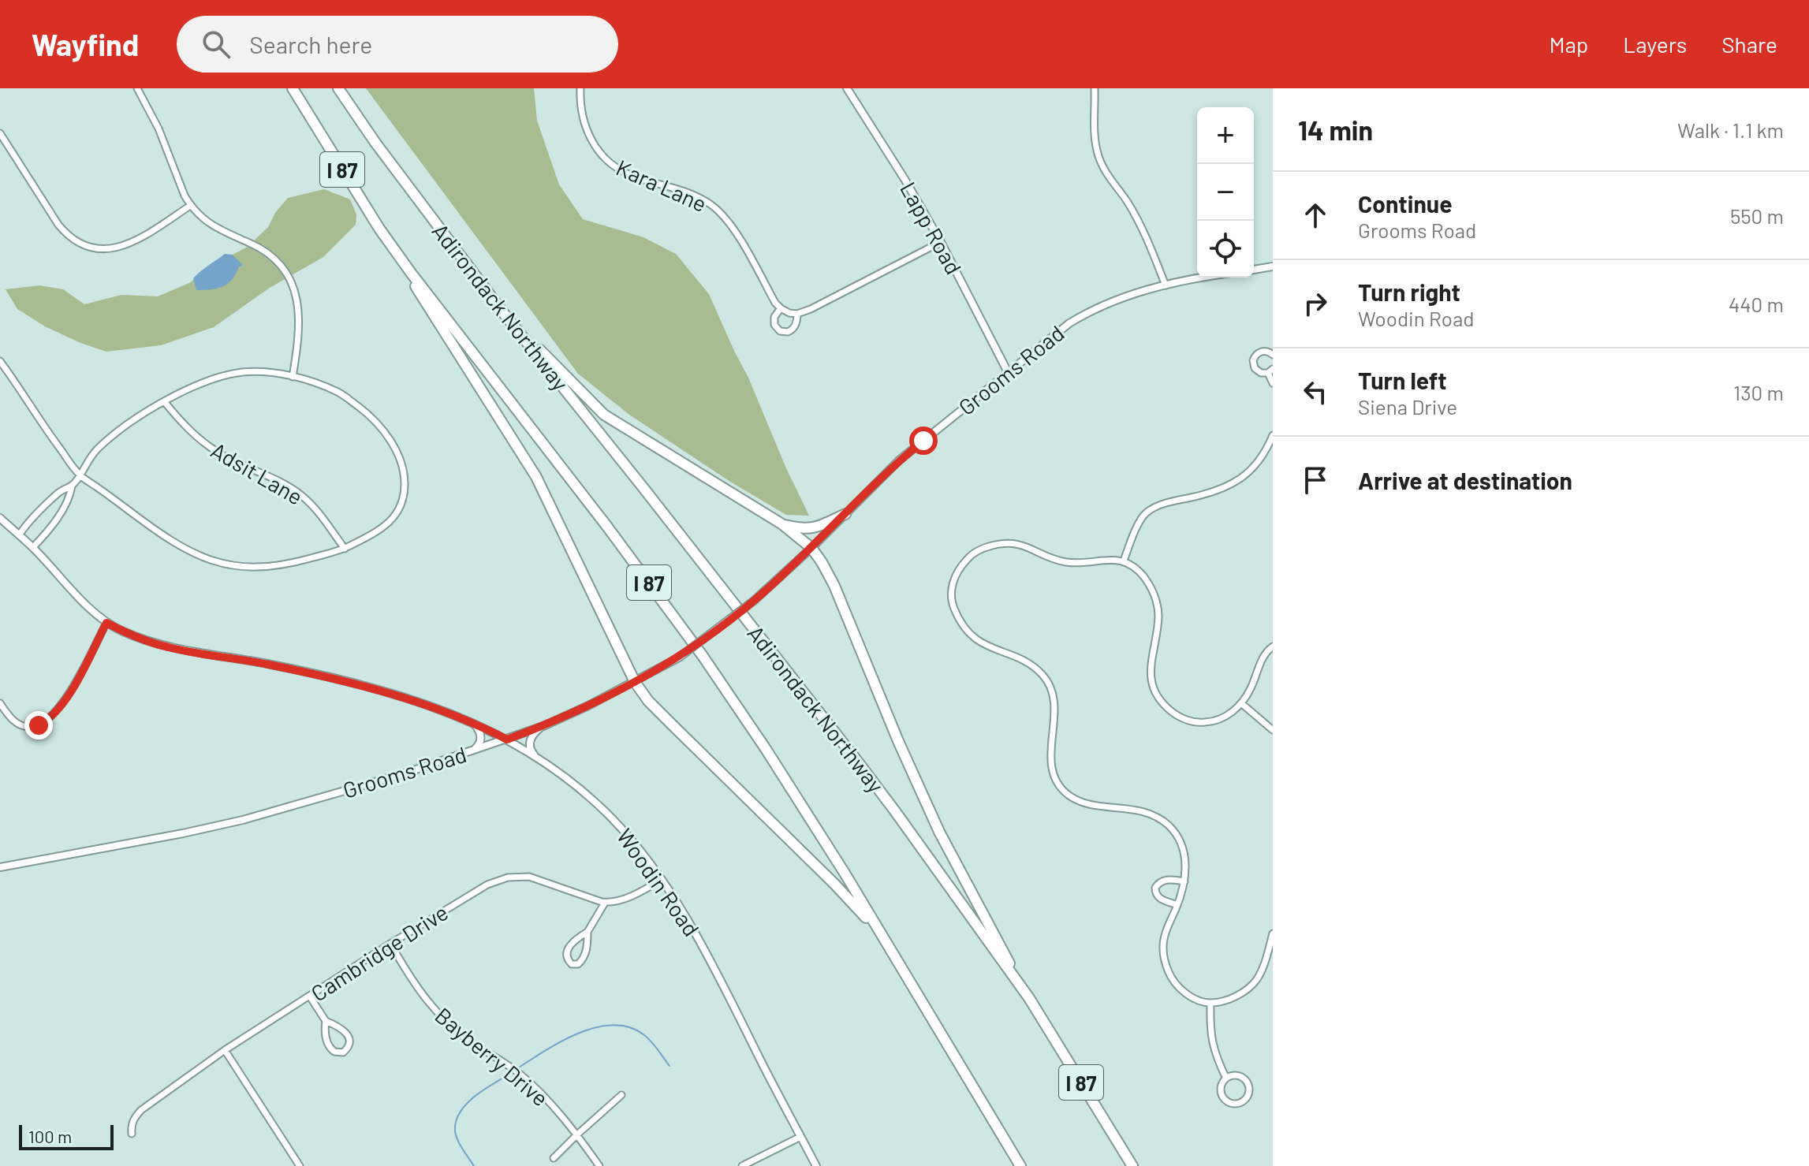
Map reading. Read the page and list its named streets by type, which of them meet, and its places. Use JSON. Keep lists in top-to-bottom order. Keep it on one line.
{"streets":{"highway":["I 87","Adirondack Northway"],"street":["Kara Lane","Lapp Road","Grooms Road","Adsit Lane","Woodin Road","Cambridge Drive","Bayberry Drive"]},"crossings":[["Lapp Road","Grooms Road"],["Grooms Road","Woodin Road"],["Cambridge Drive","Bayberry Drive"]],"scale_bar":"100 m","page":{"header":"Wayfind","search":"Search here","nav":["Map","Layers","Share"],"heading":["14 min","Walk · 1.1 km"],"map_buttons":["+","−"],"list":[["Continue","Grooms Road","550 m"],["Turn right","Woodin Road","440 m"],["Turn left","Siena Drive","130 m"],"Arrive at destination"],"scale":"100 m"}}
